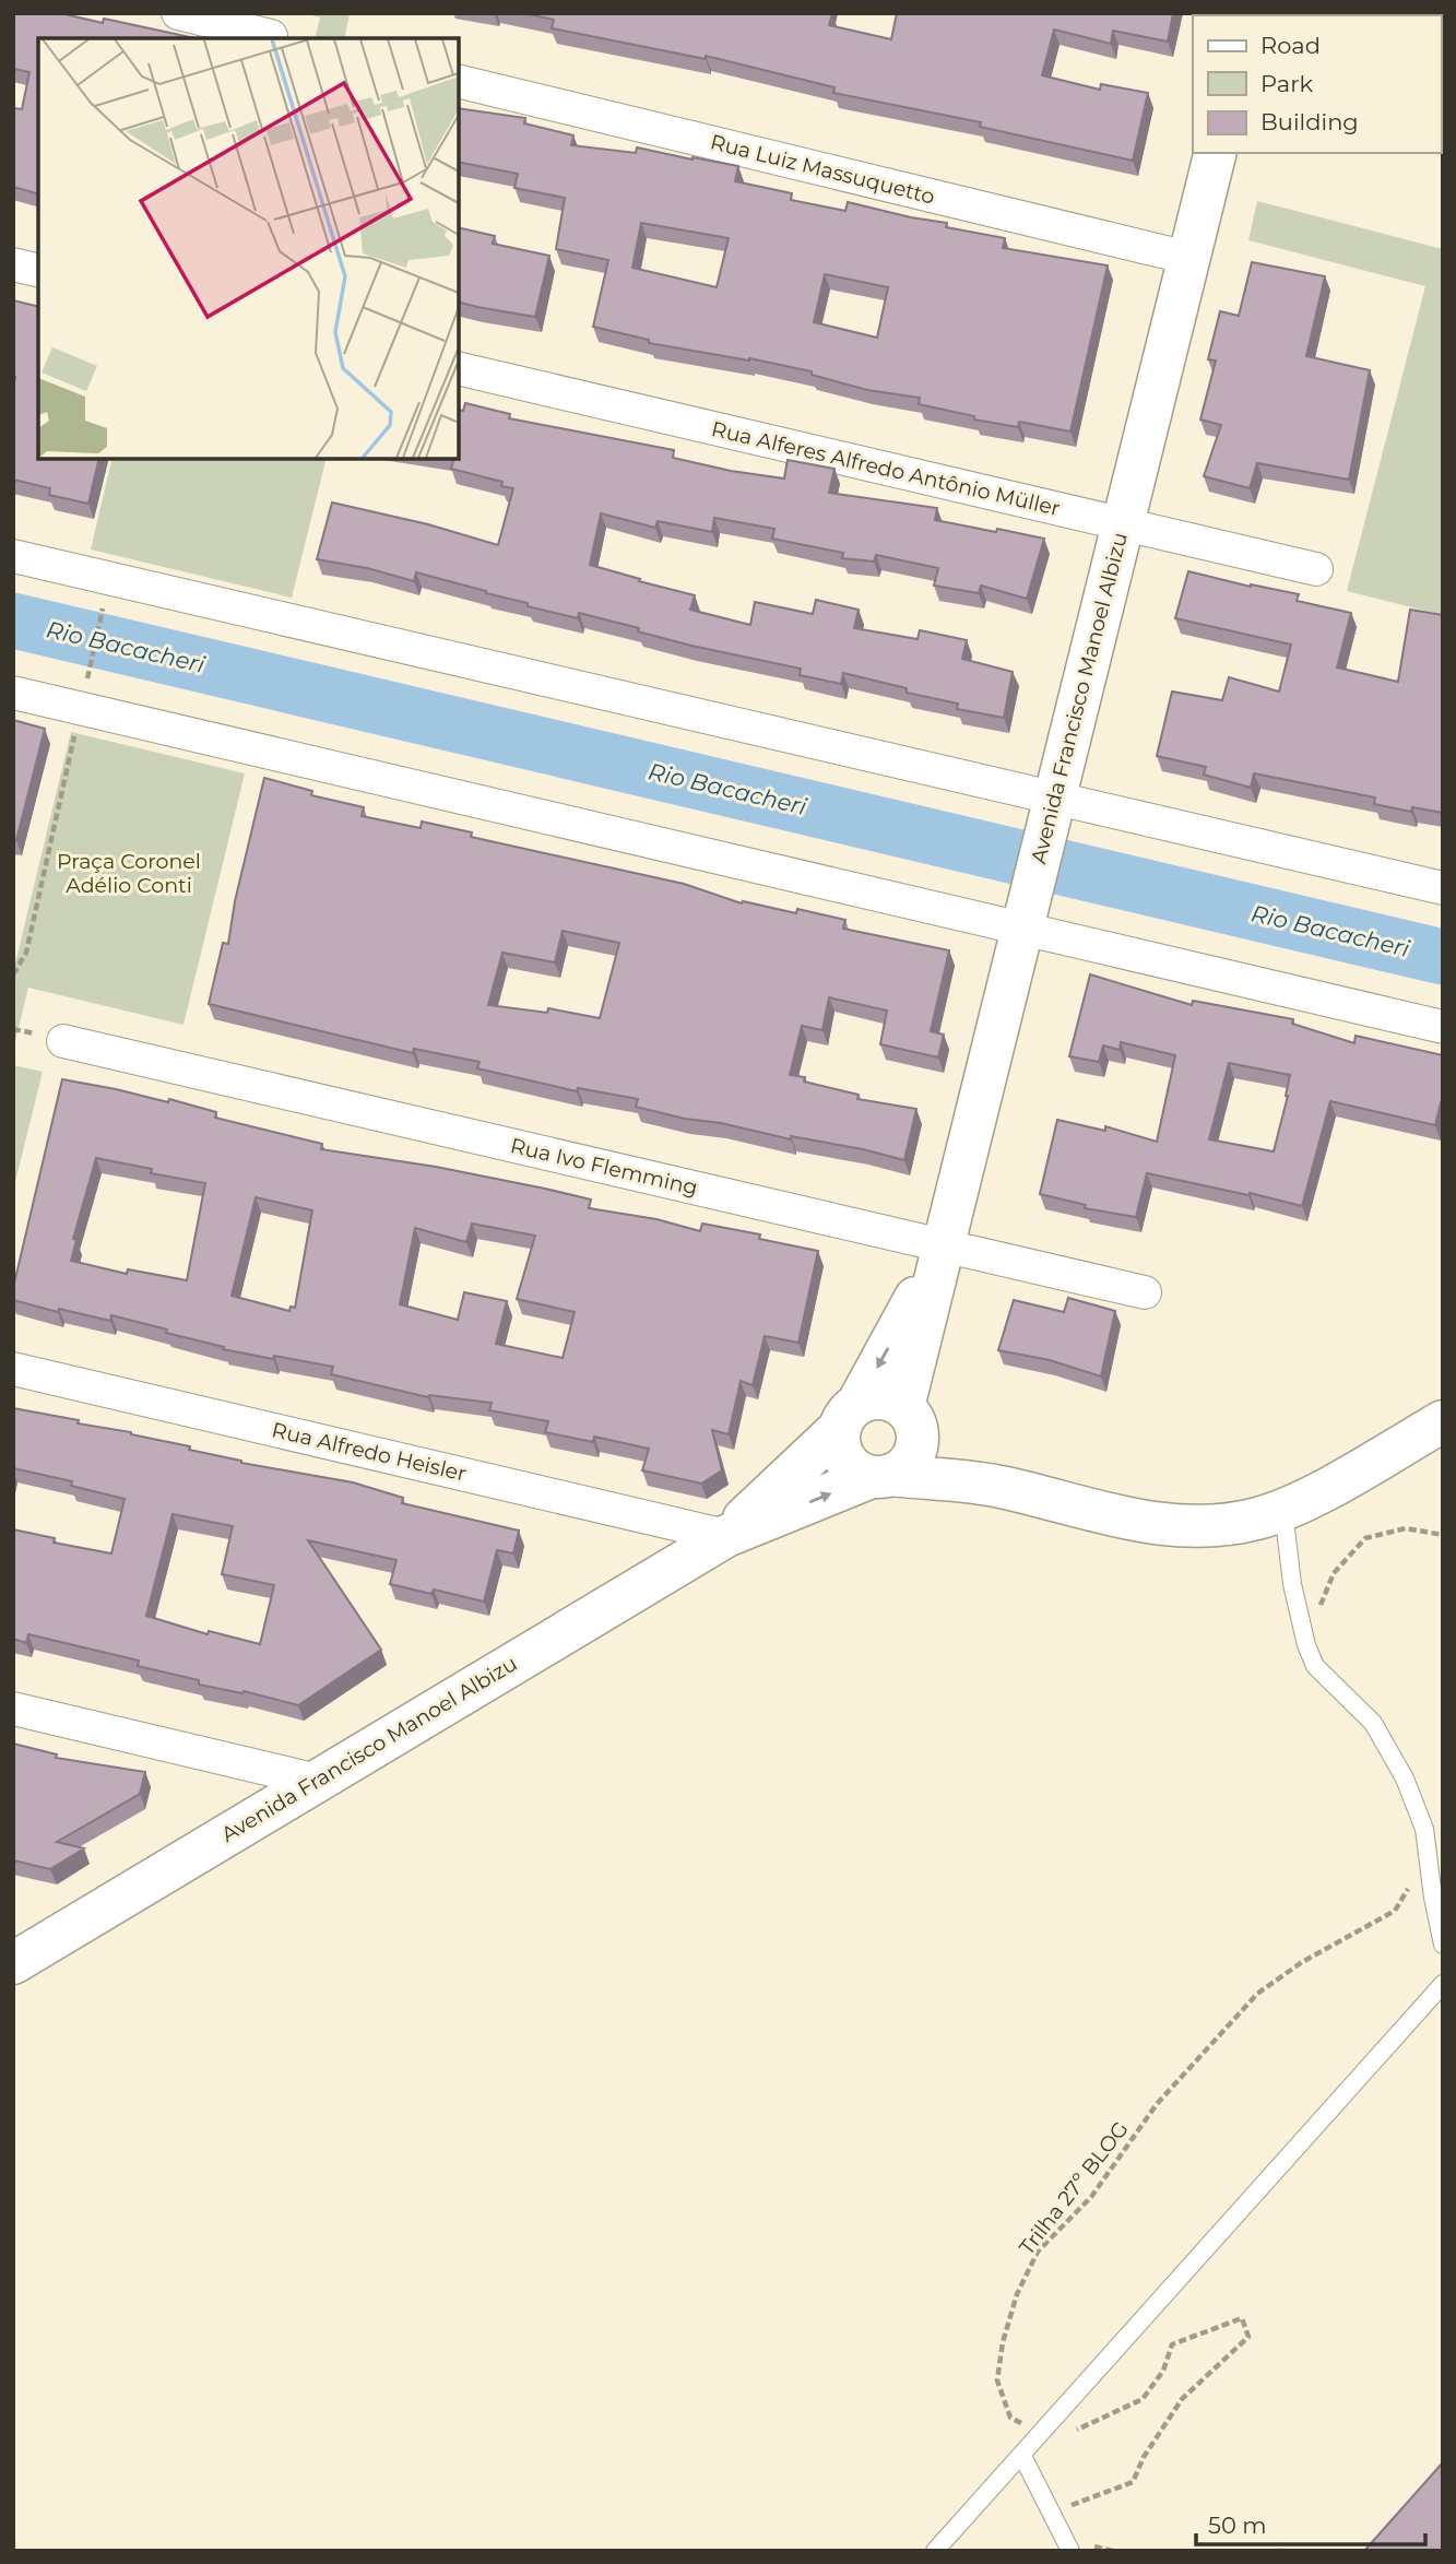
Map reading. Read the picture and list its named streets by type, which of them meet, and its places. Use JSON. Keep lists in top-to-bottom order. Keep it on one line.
{"streets":{"street":["Rua Luiz Massuquetto","Rua Alferes Alfredo Antônio Müller","Avenida Francisco Manoel Albizu","Rua Ivo Flemming","Rua Alfredo Heisler"],"path":["Trilha 27º BLOG"]},"crossings":[["Rua Luiz Massuquetto","Avenida Francisco Manoel Albizu"],["Rua Alferes Alfredo Antônio Müller","Avenida Francisco Manoel Albizu"],["Avenida Francisco Manoel Albizu","Rua Ivo Flemming"],["Avenida Francisco Manoel Albizu","Rua Alfredo Heisler"]],"water":["Rio Bacacheri"],"parks":["Praça Coronel Adélio Conti"],"legend":["Road","Park","Building"],"scale_bar":"50 m"}
